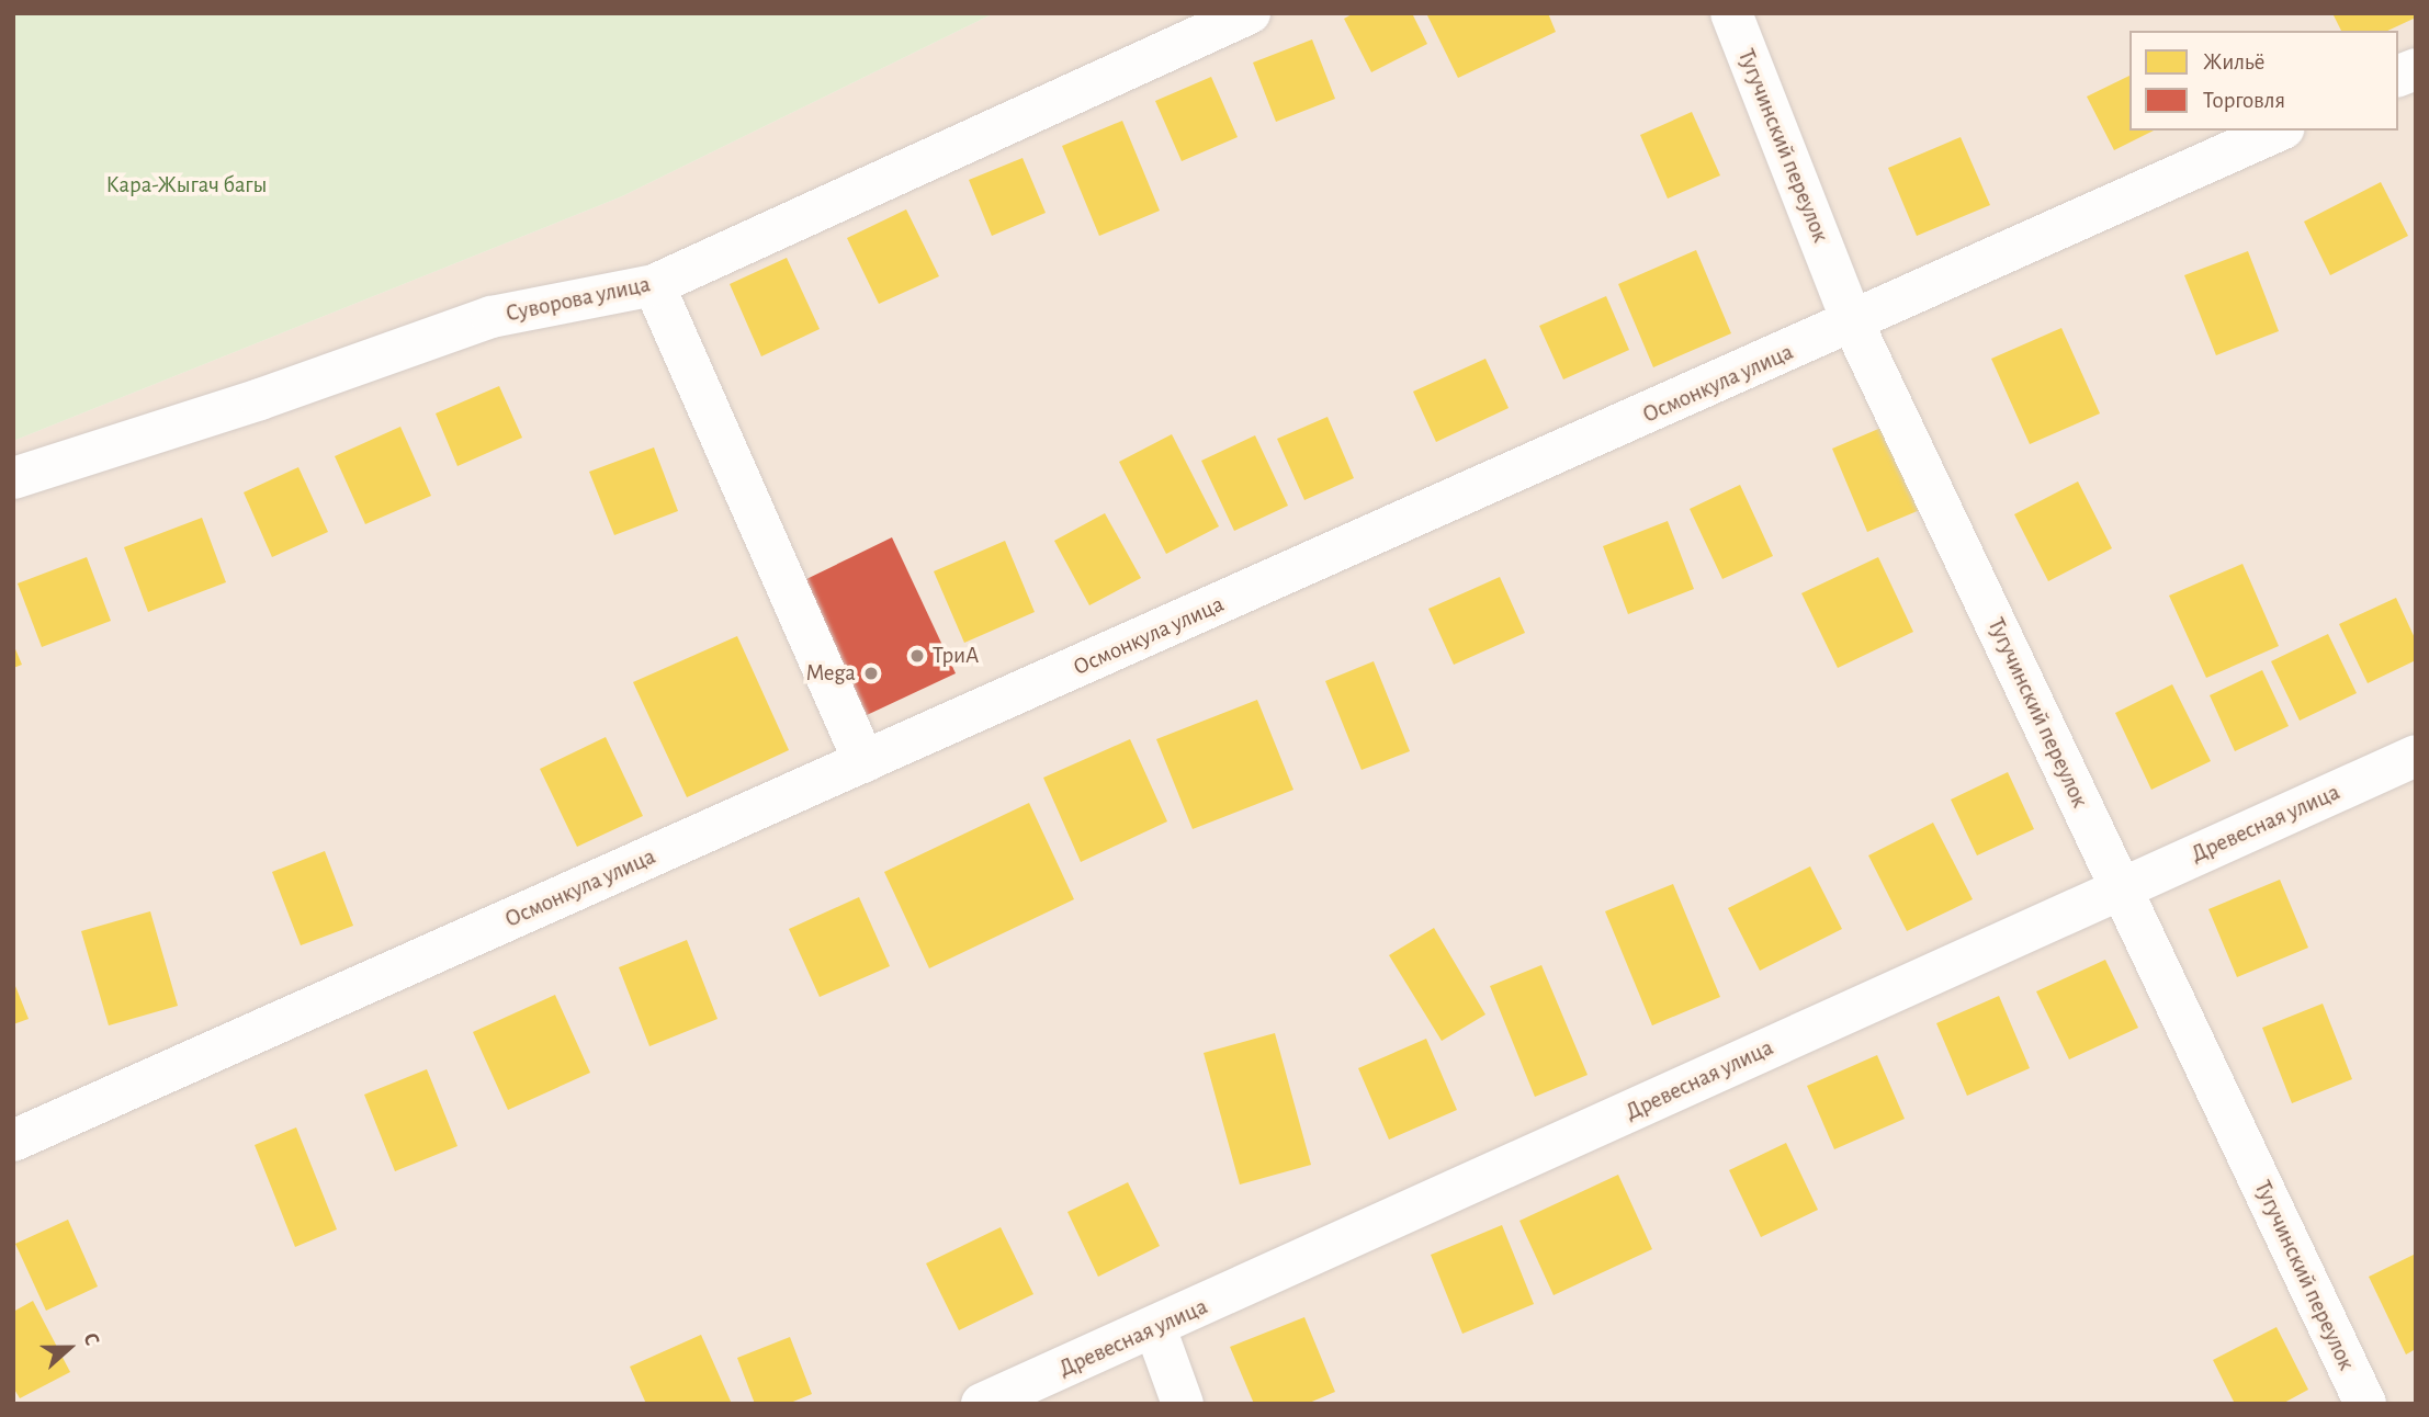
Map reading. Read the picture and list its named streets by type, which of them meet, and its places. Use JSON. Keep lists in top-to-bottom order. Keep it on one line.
{"streets":{"street":["Тугучинский переулок","Суворова улица","Осмонкула улица","Древесная улица"]},"crossings":[["Тугучинский переулок","Осмонкула улица"],["Тугучинский переулок","Древесная улица"]],"parks":["Кара-Жыгач багы"],"places":["ТриА","Mega"],"legend":["Жильё","Торговля"],"north":"right"}
